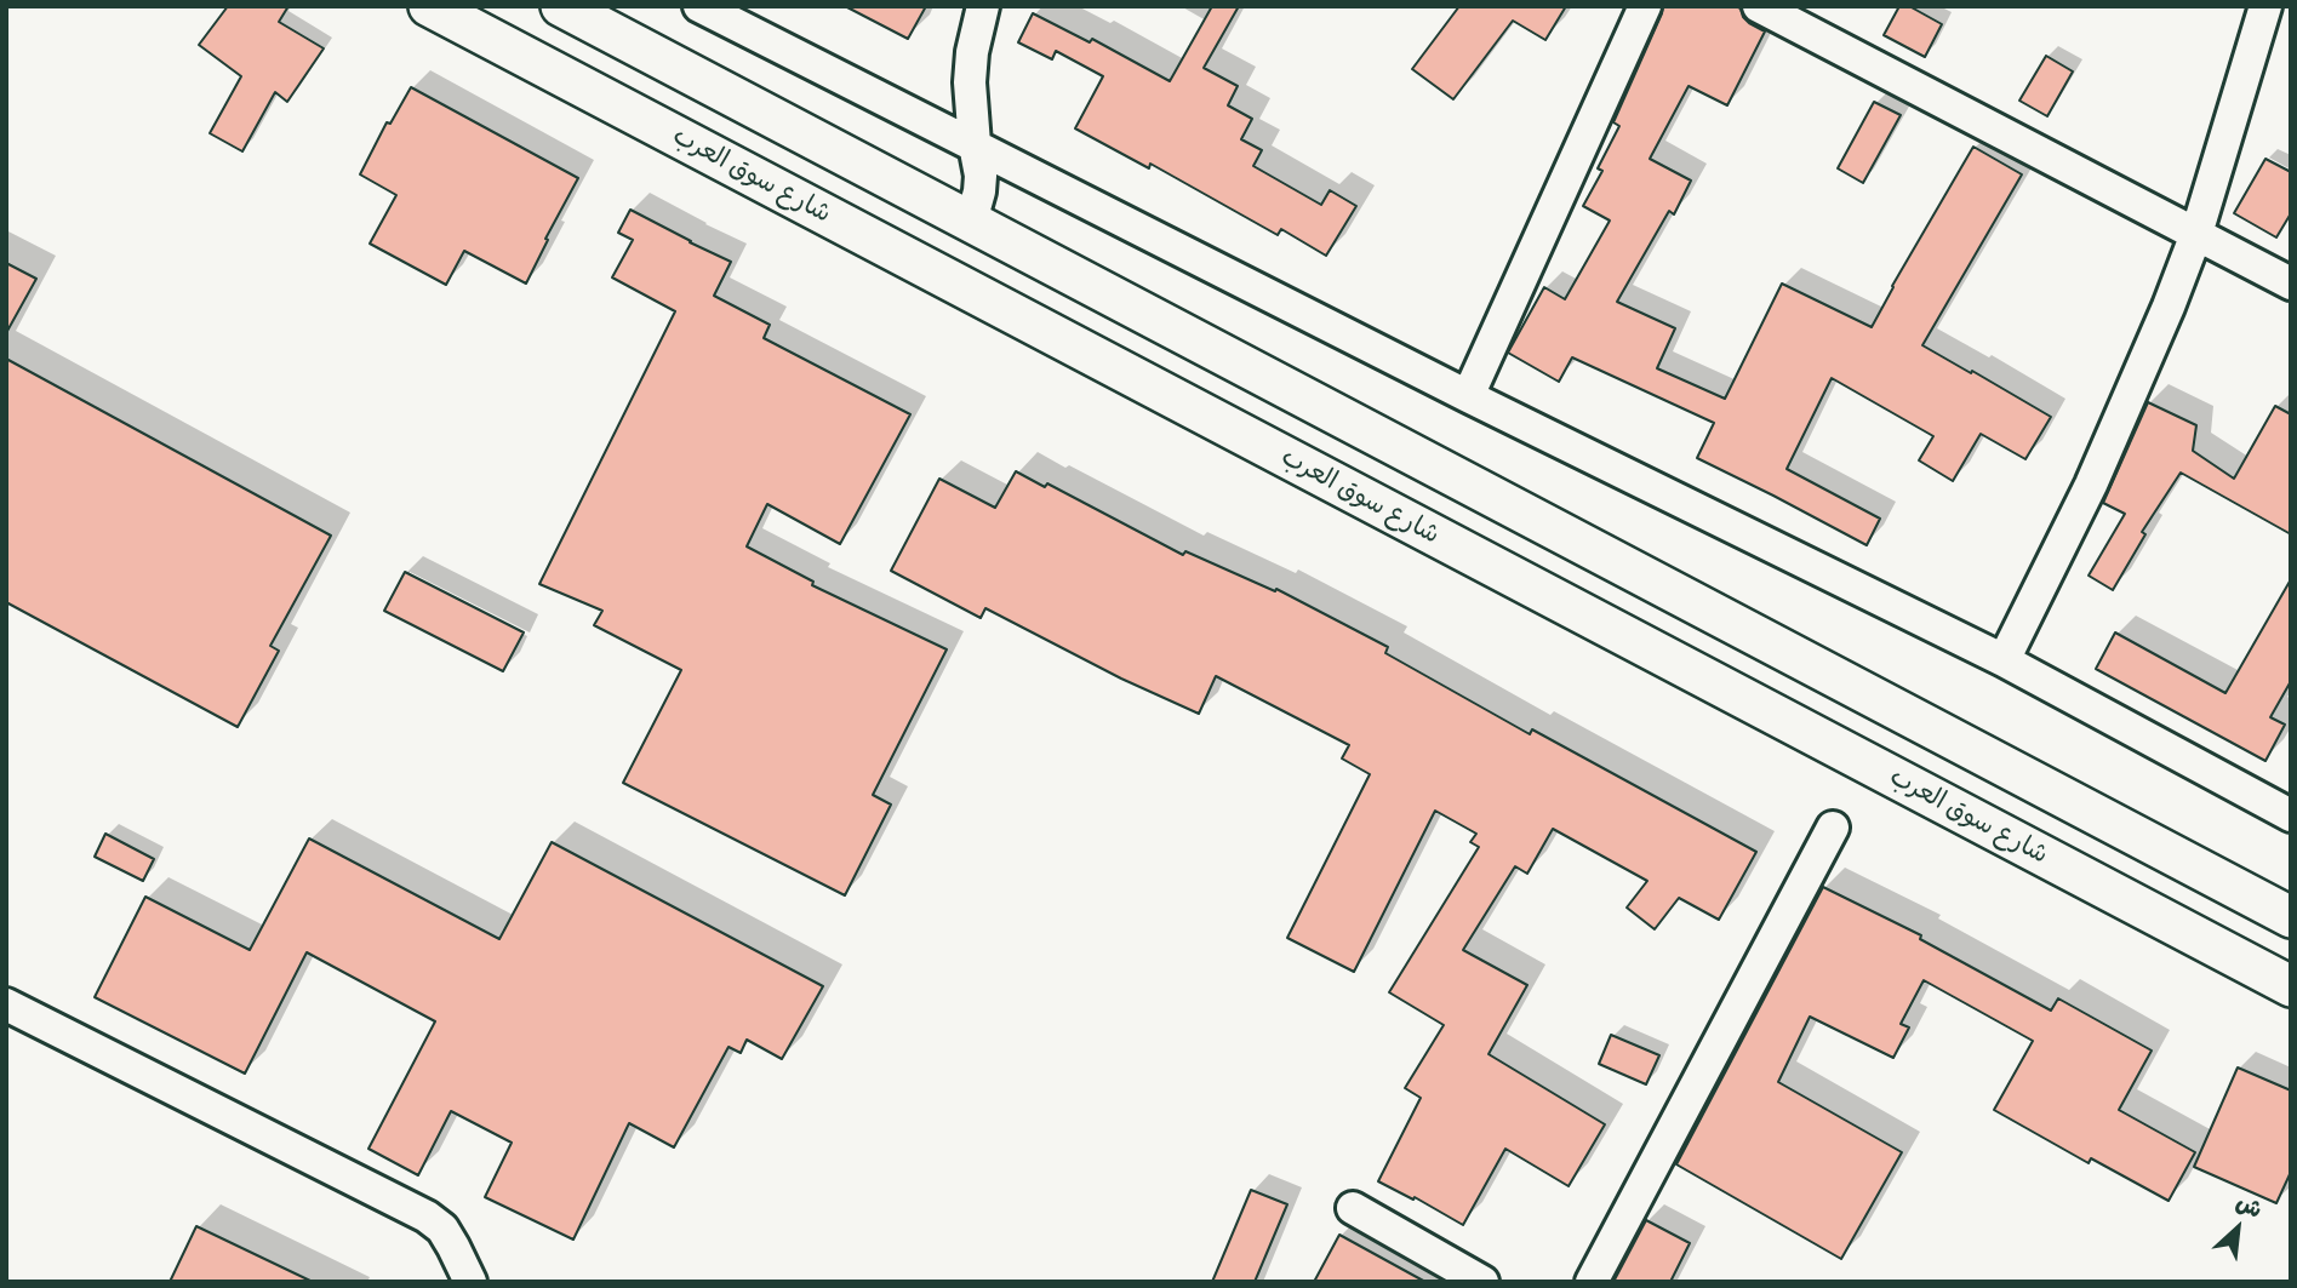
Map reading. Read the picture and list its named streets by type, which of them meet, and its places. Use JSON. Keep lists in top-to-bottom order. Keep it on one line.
{"streets":{"main road":["شارع سوق العرب"]},"north":"top right"}
